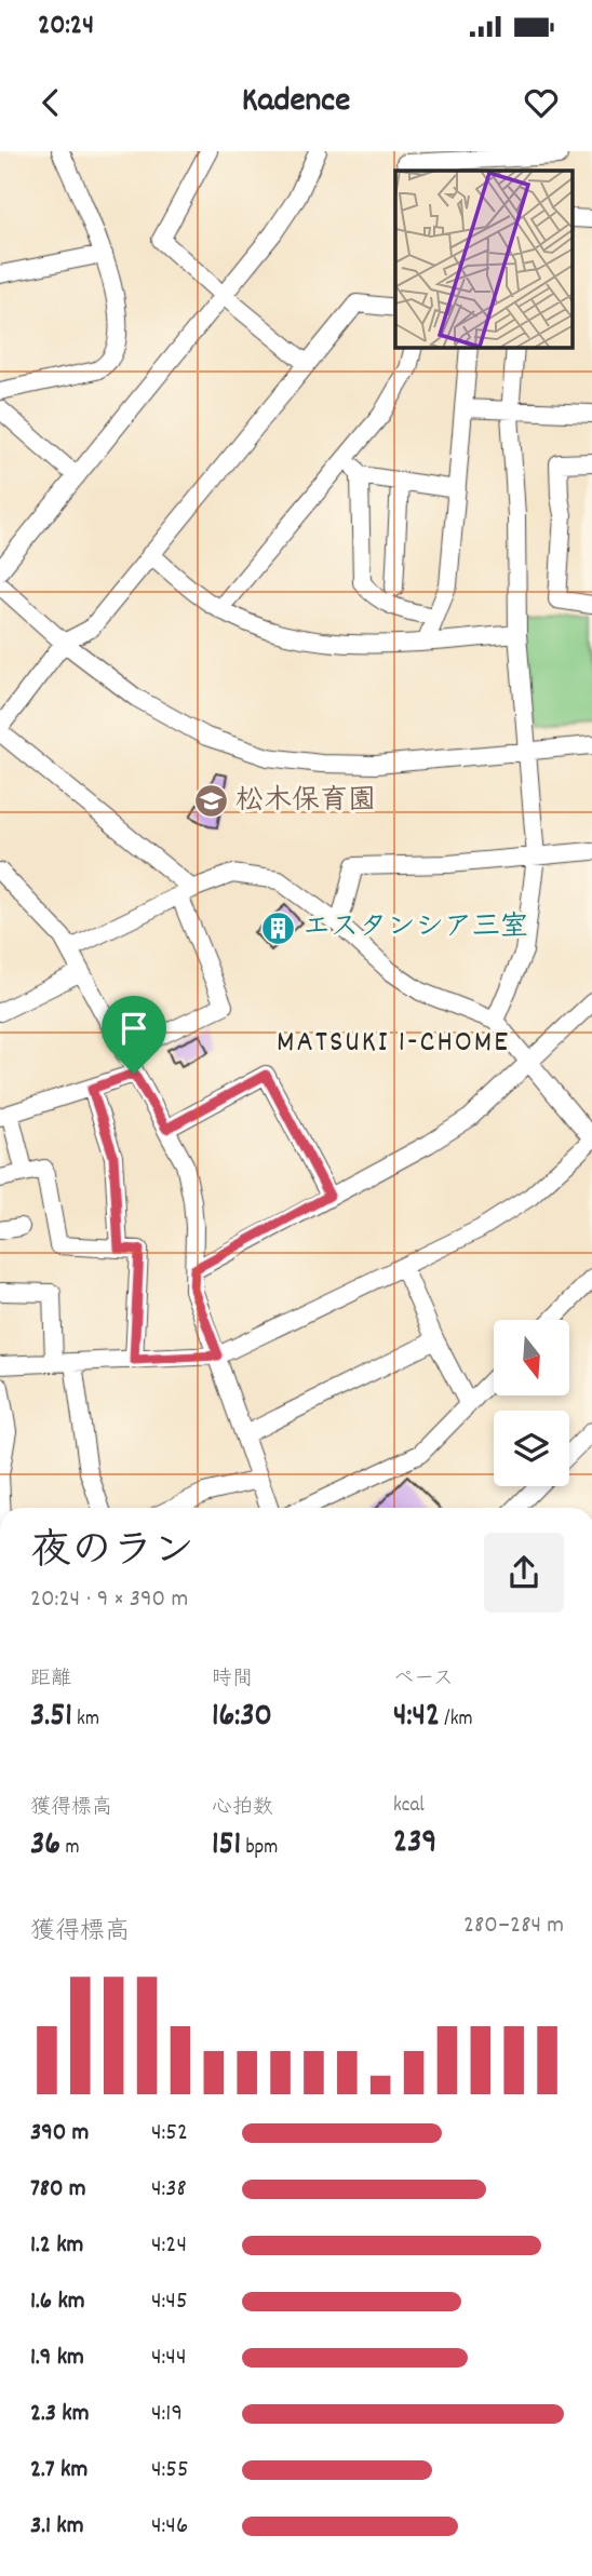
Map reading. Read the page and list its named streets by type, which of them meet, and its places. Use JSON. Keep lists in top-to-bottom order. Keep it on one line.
{"districts":["MATSUKI 1-CHOME"],"places":{"school or university":["松木保育園"],"building":["エスタンシア三室"]},"north":"bottom","page":{"status":"20:24","header":"Kadence","heading":["夜のラン","20:24 · 9 × 390 m"],"stats":[["距離","3.51 km"],["時間","16:30"],["ペース","4:42 /km"],["獲得標高","36 m"],["心拍数","151 bpm"],["kcal","239"]],"chart":["獲得標高","280–284 m"],"list":[{"name":"390 m","note":"4:52"},{"name":"780 m","note":"4:38"},{"name":"1.2 km","note":"4:24"},{"name":"1.6 km","note":"4:45"},{"name":"1.9 km","note":"4:44"},{"name":"2.3 km","note":"4:19"},{"name":"2.7 km","note":"4:55"},{"name":"3.1 km","note":"4:46"}]}}
